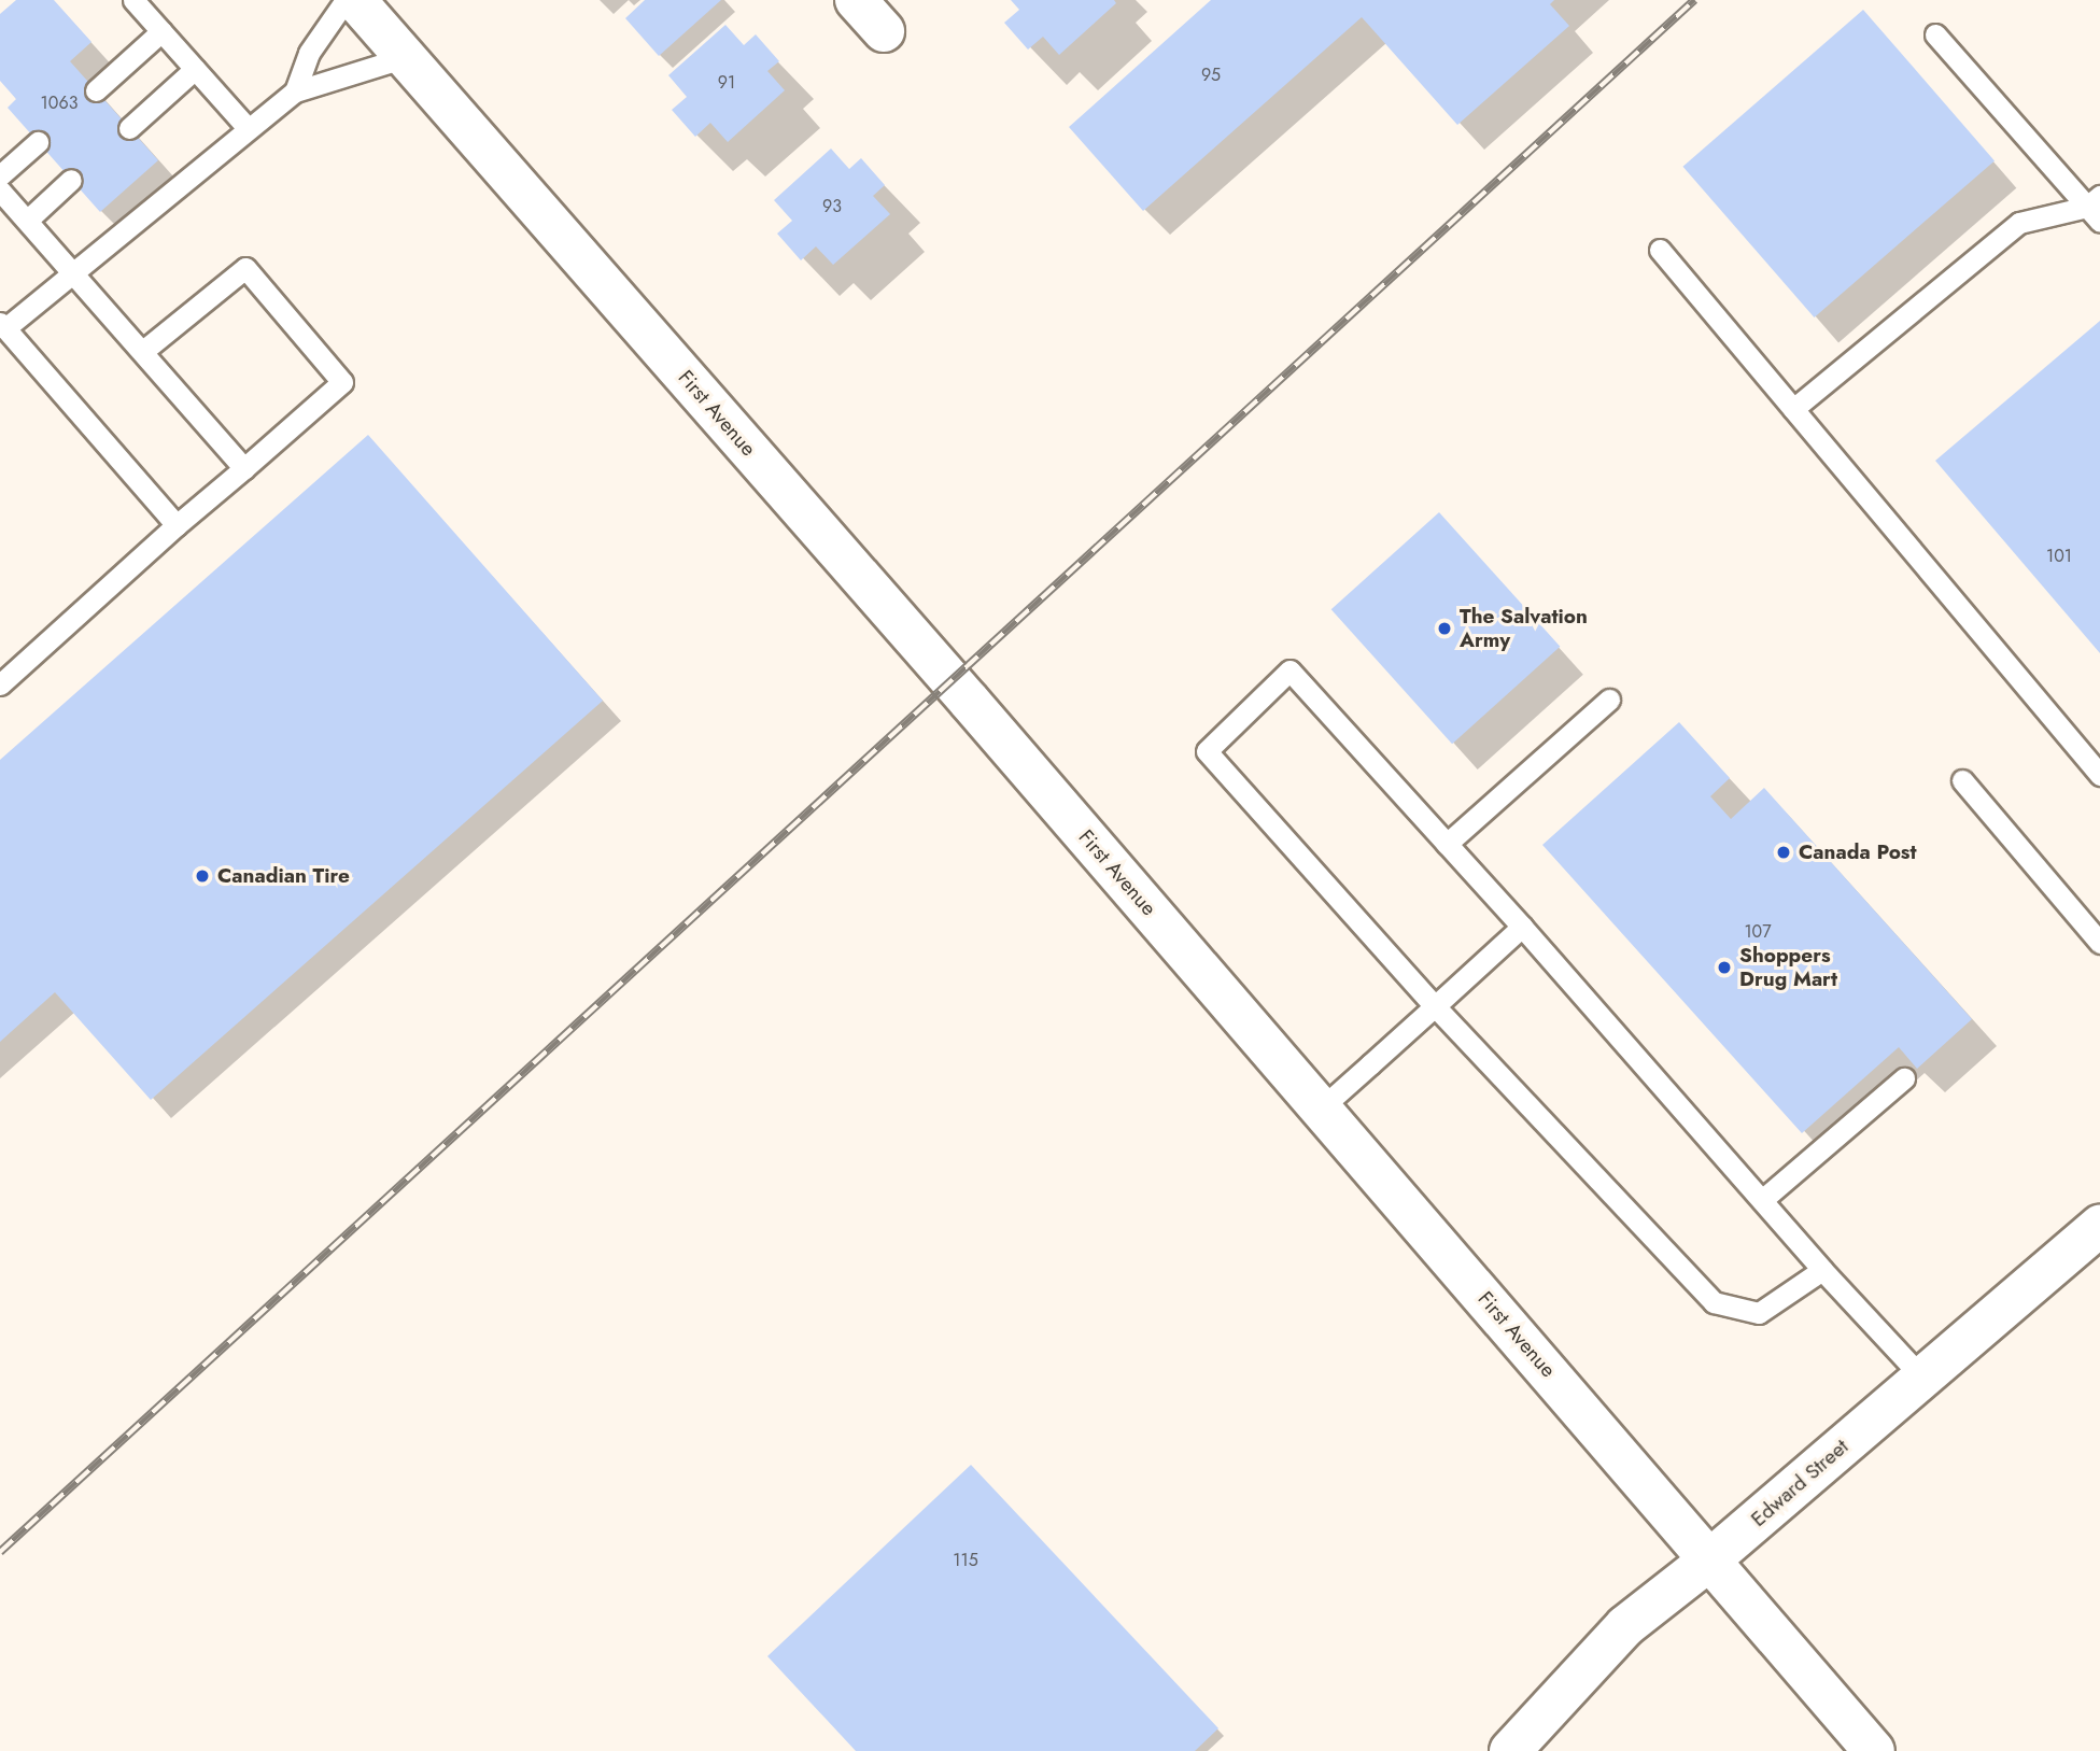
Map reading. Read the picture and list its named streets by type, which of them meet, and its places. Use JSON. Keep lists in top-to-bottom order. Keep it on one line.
{"streets":{"main road":["First Avenue","Edward Street"]},"crossings":[["First Avenue","Edward Street"]],"places":["The Salvation Army","Canada Post","Canadian Tire","Shoppers Drug Mart"],"house_numbers":["95","91","1063","93","101","107","115"]}
